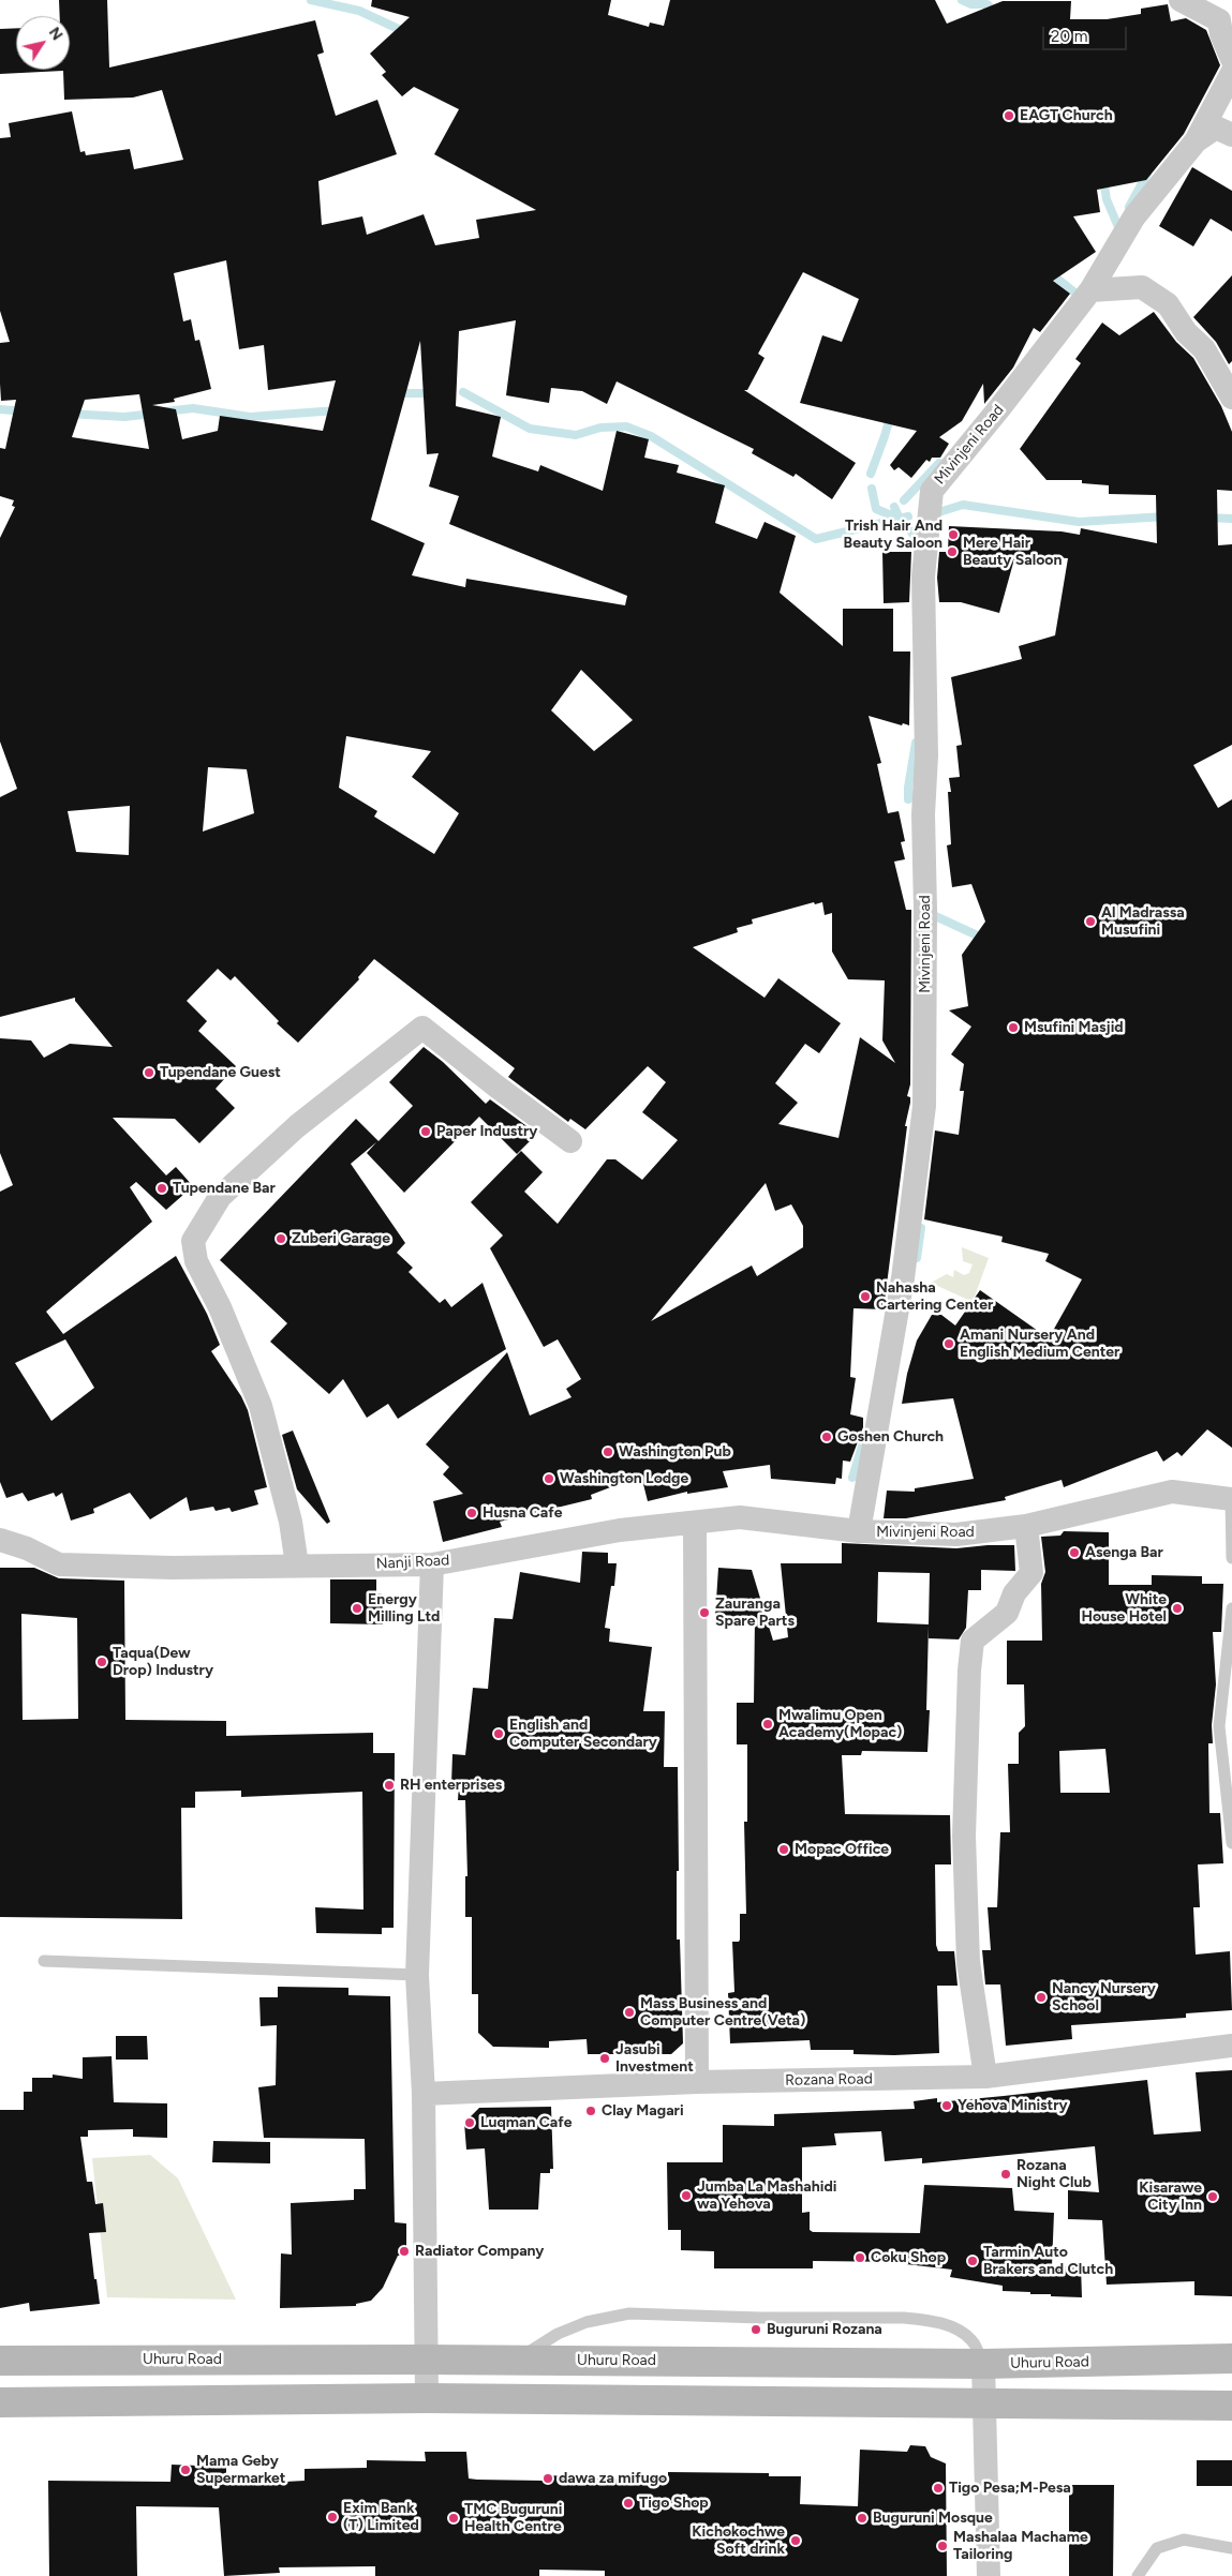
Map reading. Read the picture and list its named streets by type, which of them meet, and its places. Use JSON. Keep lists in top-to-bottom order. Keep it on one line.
{"streets":{"main road":["Uhuru Road"],"street":["Mivinjeni Road","Nanji Road","Rozana Road"]},"crossings":[["Mivinjeni Road","Nanji Road"]],"places":["EAGT Church","Trish Hair And Beauty Saloon","Mere Hair Beauty Saloon","Al Madrassa Musufini","Msufini Masjid","Tupendane Guest","Paper Industry","Tupendane Bar","Zuberi Garage","Nahasha Cartering Center","Amani Nursery And English Medium Center","Goshen Church","Washington Pub","Washington Lodge","Husna Cafe","Asenga Bar","Energy Milling Ltd","White House Hotel","Zauranga Spare Parts","Taqua(Dew Drop) Industry","Mwalimu Open Academy(Mopac)","English and Computer Secondary","RH enterprises","Mopac Office","Nancy Nursery School","Mass Business and Computer Centre(Veta)","Jasubi Investment","Yehova Ministry","Clay Magari","Luqman Cafe","Rozana Night Club","Jumba La Mashahidi wa Yehova","Kisarawe City Inn","Radiator Company","Coku Shop","Tarmin Auto Brakers and Clutch","Buguruni Rozana","Mama Geby Supermarket","dawa za mifugo","Tigo Pesa;M-Pesa","Tigo Shop","Exim Bank (T) Limited","TMC Buguruni Health Centre","Buguruni Mosque","Kichokochwe Soft drink","Mashalaa Machame Tailoring"],"scale_bar":"20 m","north":"top right"}
